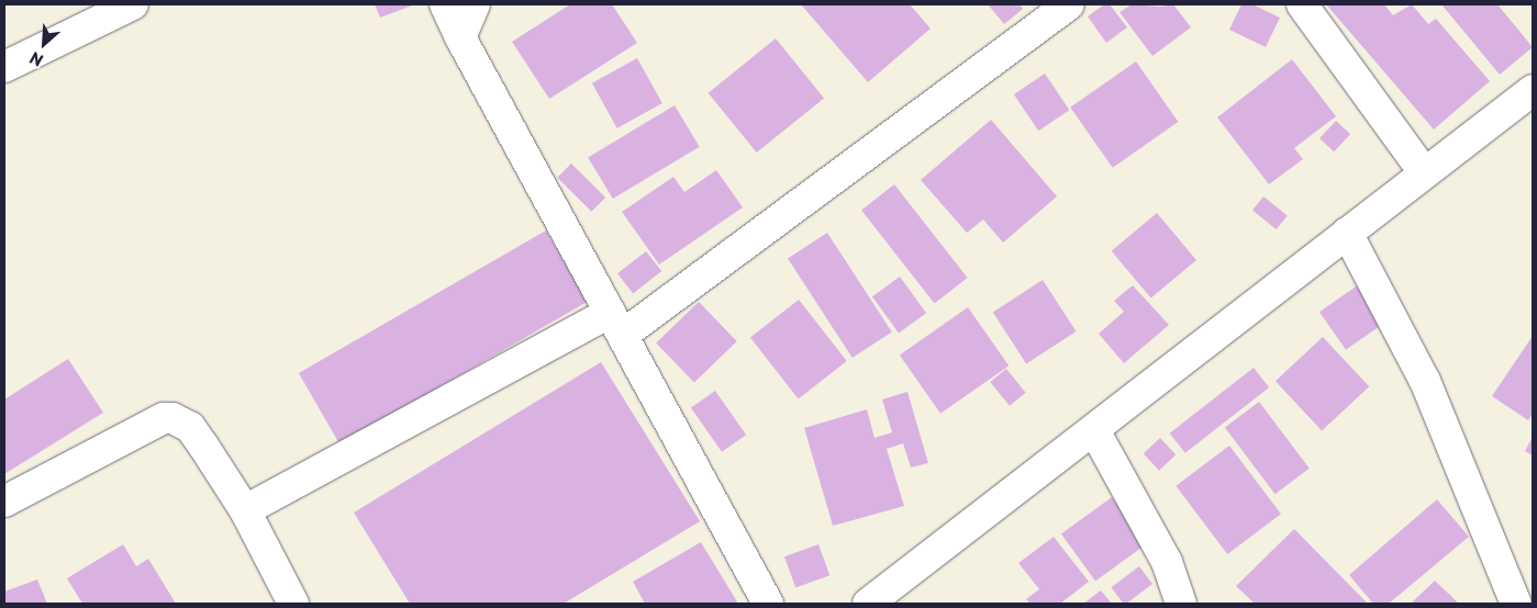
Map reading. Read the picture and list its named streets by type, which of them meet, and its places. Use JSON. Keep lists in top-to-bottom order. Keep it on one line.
{"north":"bottom left"}
